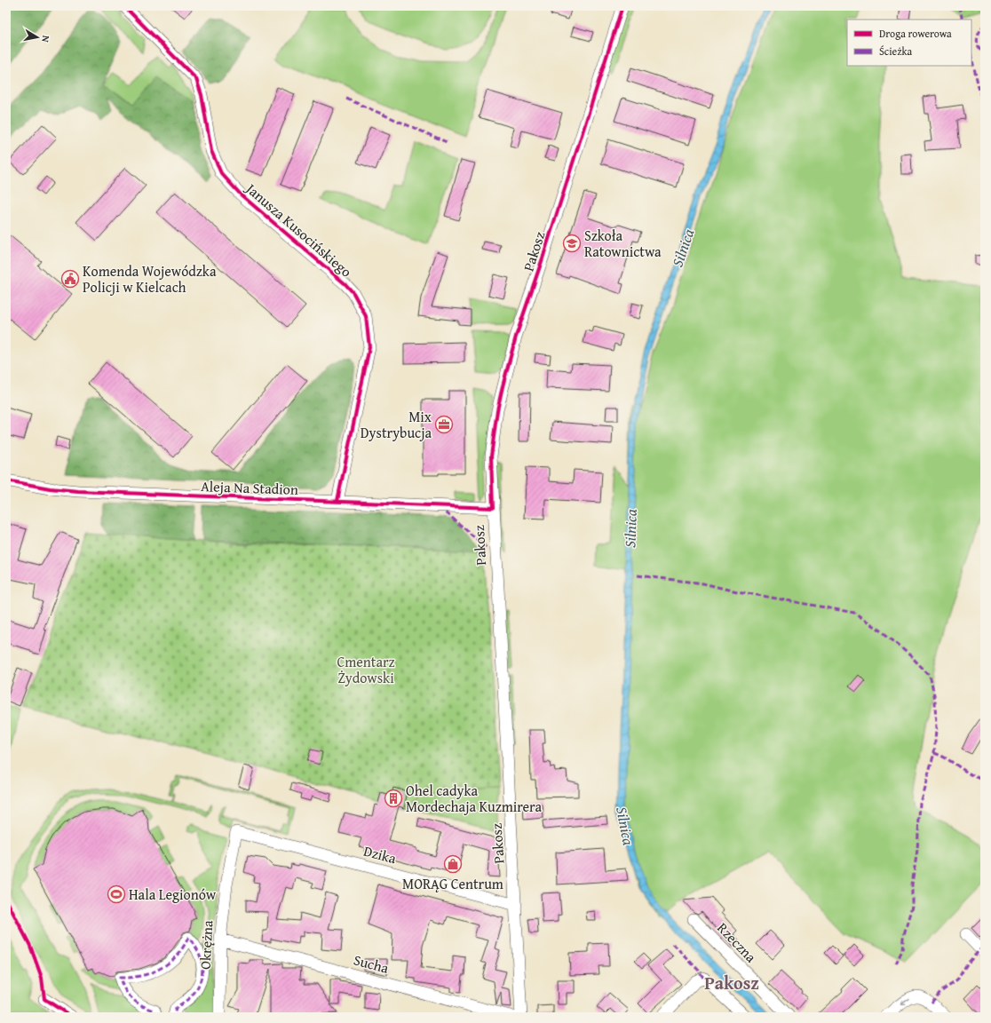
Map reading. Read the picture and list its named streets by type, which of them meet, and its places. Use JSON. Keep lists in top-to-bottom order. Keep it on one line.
{"streets":{"street":["Janusza Kusocińskiego","Pakosz","Aleja Na Stadion","Dzika","Rzeczna","Okrężna","Sucha"]},"crossings":[["Janusza Kusocińskiego","Aleja Na Stadion"],["Pakosz","Aleja Na Stadion"],["Pakosz","Dzika"],["Dzika","Okrężna"],["Okrężna","Sucha"]],"districts":["Pakosz"],"water":["Silnica"],"parks":["Cmentarz Żydowski"],"places":{"school or university":["Szkoła Ratownictwa"],"public building":["Komenda Wojewódzka Policji w Kielcach"],"office":["Mix Dystrybucja"],"building":["Ohel cadyka Mordechaja Kuzmirera"],"shop":["MORĄG Centrum"],"sports":["Hala Legionów"]},"legend":["Droga rowerowa","Ścieżka"],"north":"right"}
